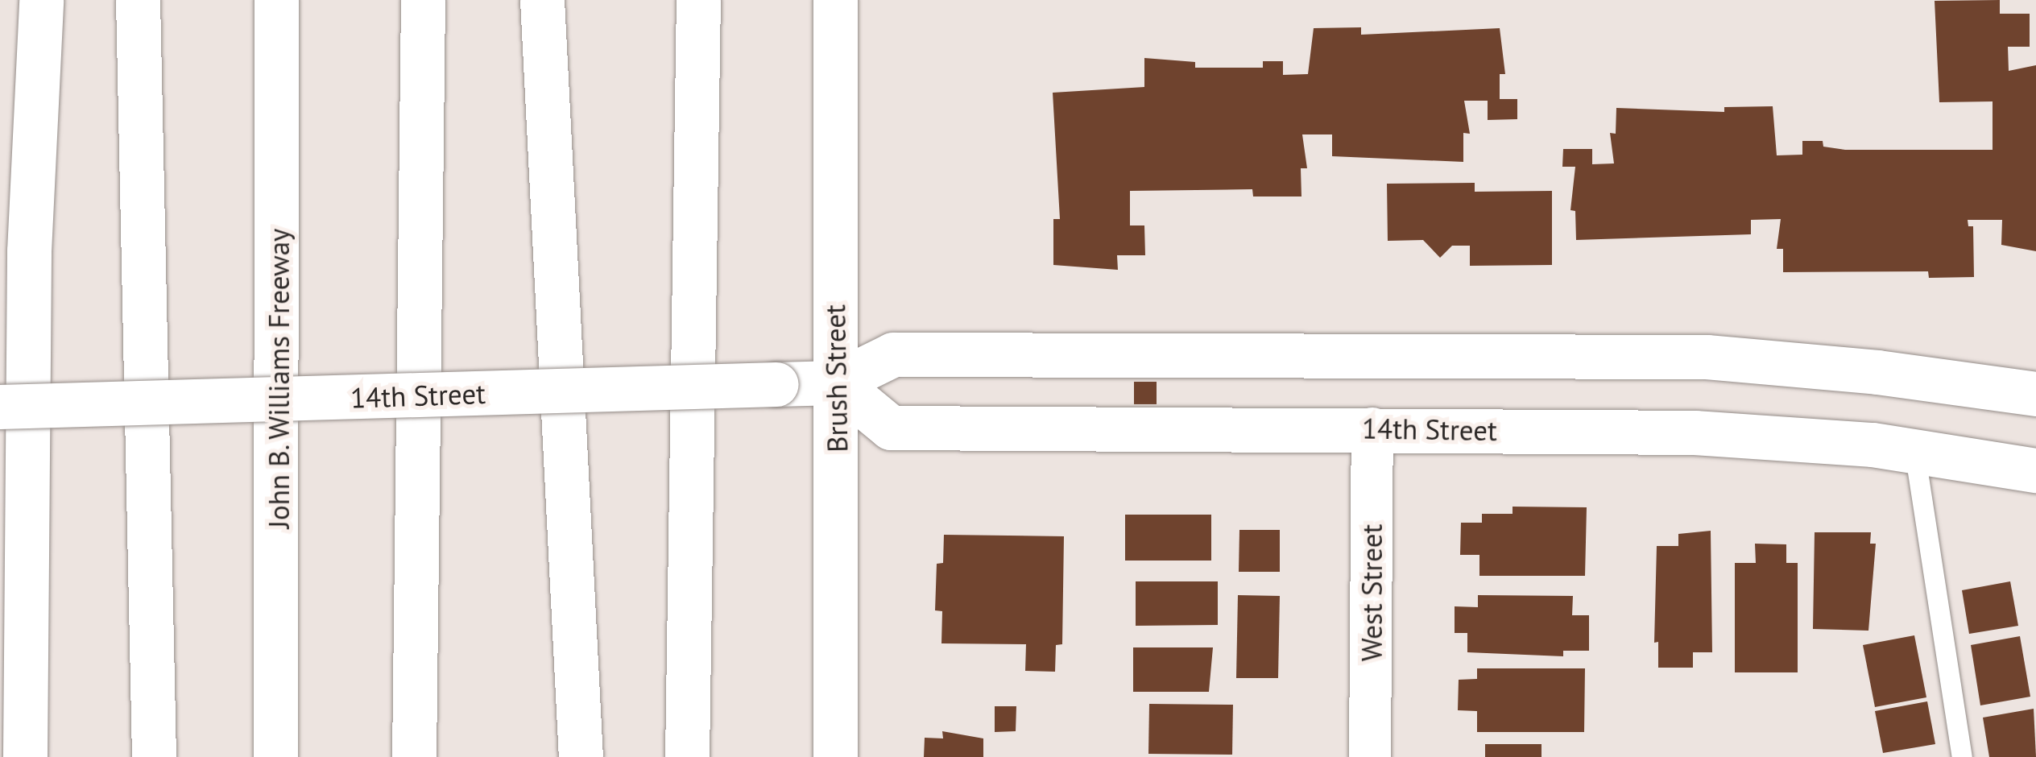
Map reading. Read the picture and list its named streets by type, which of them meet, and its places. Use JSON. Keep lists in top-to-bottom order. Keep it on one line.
{"streets":{"main road":["John B. Williams Freeway","Brush Street","14th Street"],"street":["West Street"]},"crossings":[["Brush Street","14th Street"],["14th Street","West Street"]]}
